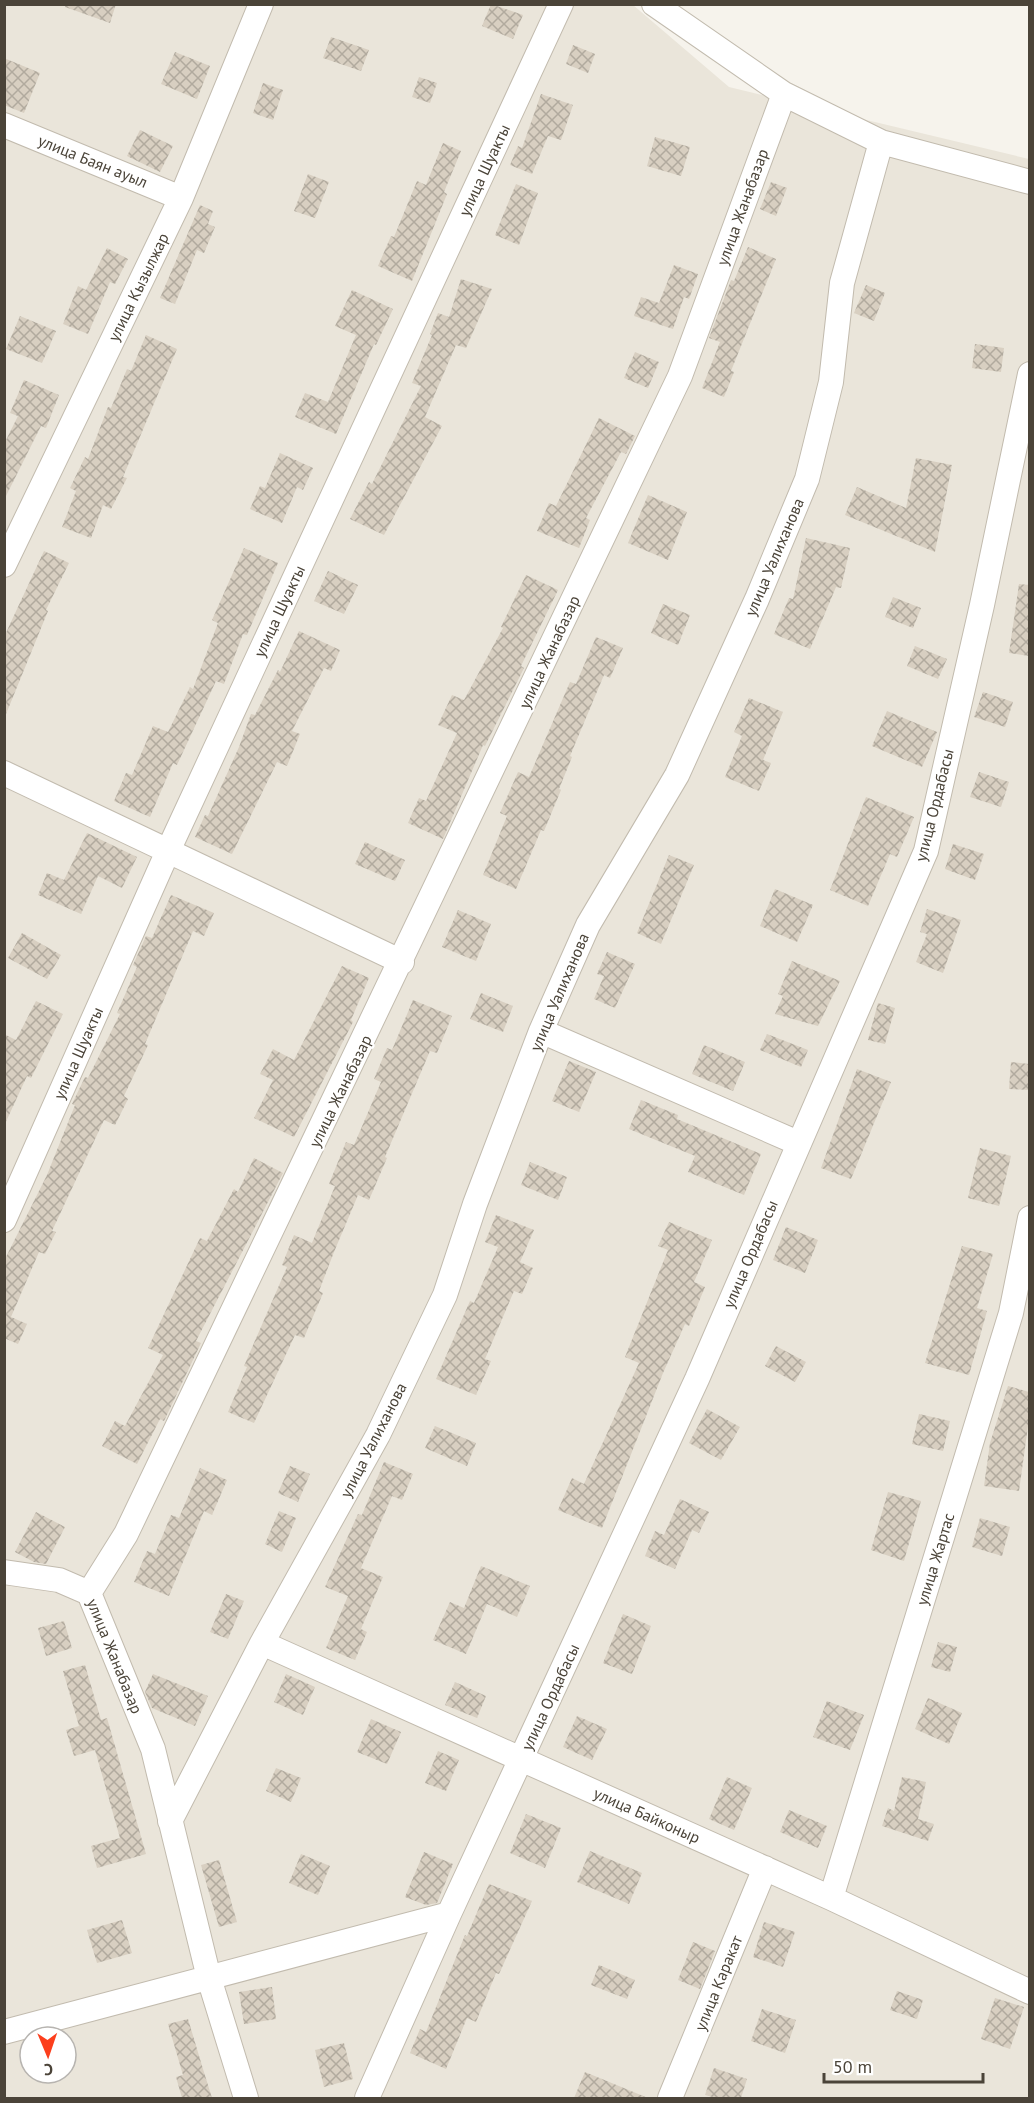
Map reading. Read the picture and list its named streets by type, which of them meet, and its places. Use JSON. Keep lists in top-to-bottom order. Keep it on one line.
{"streets":{"street":["улица Баян ауыл","улица Шуакты","улица Жанабазар","улица Кызылжар","улица Уалиханова","улица Ордабасы","улица Жартас","улица Байконыр","улица Каракат"]},"crossings":[["улица Баян ауыл","улица Кызылжар"],["улица Жанабазар","улица Уалиханова"],["улица Уалиханова","улица Байконыр"],["улица Ордабасы","улица Байконыр"],["улица Жартас","улица Байконыр"],["улица Байконыр","улица Каракат"]],"scale_bar":"50 m","north":"bottom"}
